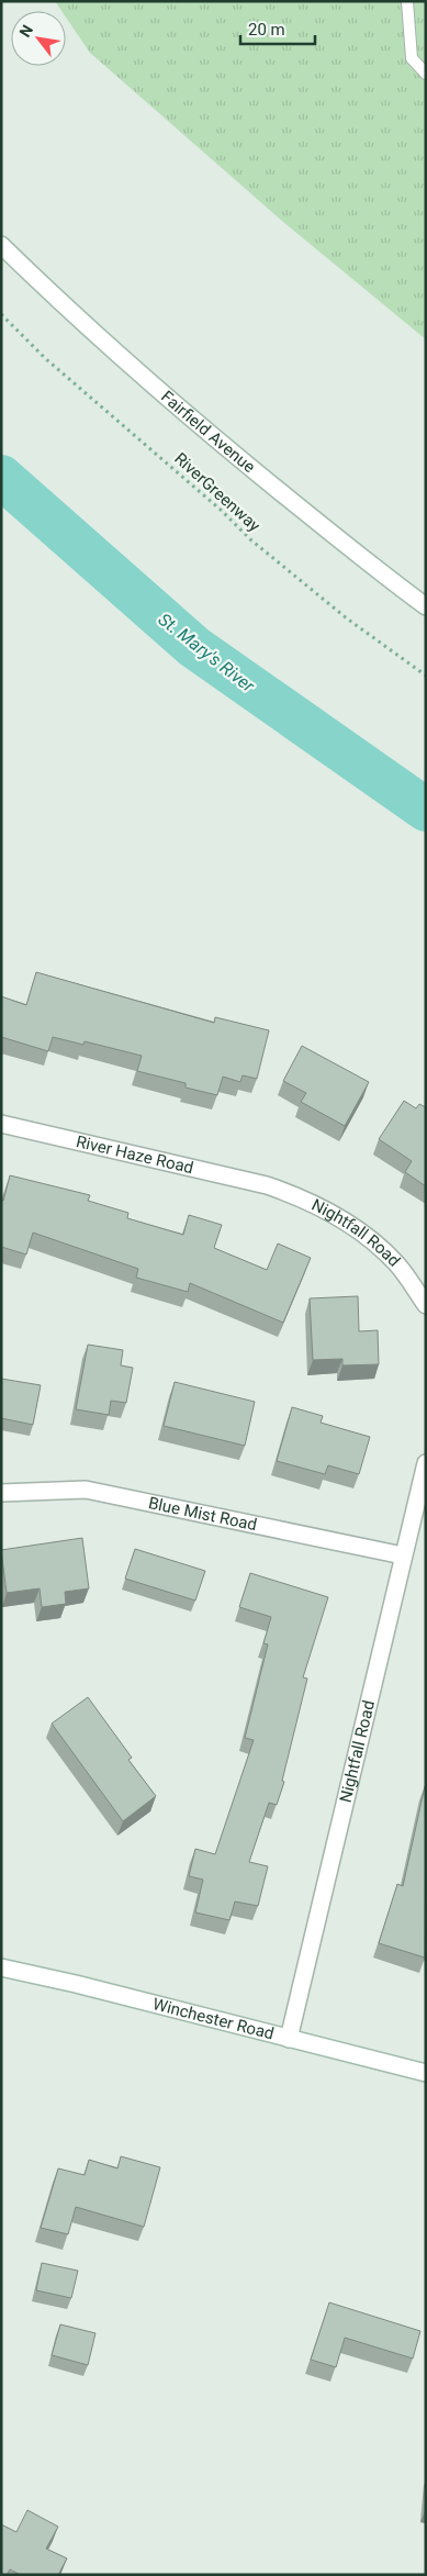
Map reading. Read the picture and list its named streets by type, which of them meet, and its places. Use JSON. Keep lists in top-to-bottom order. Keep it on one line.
{"streets":{"street":["Fairfield Avenue","River Haze Road","Nightfall Road","Blue Mist Road","Winchester Road"],"path":["RiverGreenway"]},"crossings":[["River Haze Road","Nightfall Road"],["Nightfall Road","Blue Mist Road"],["Nightfall Road","Winchester Road"]],"water":["St. Mary's River"],"scale_bar":"20 m","north":"top left"}
